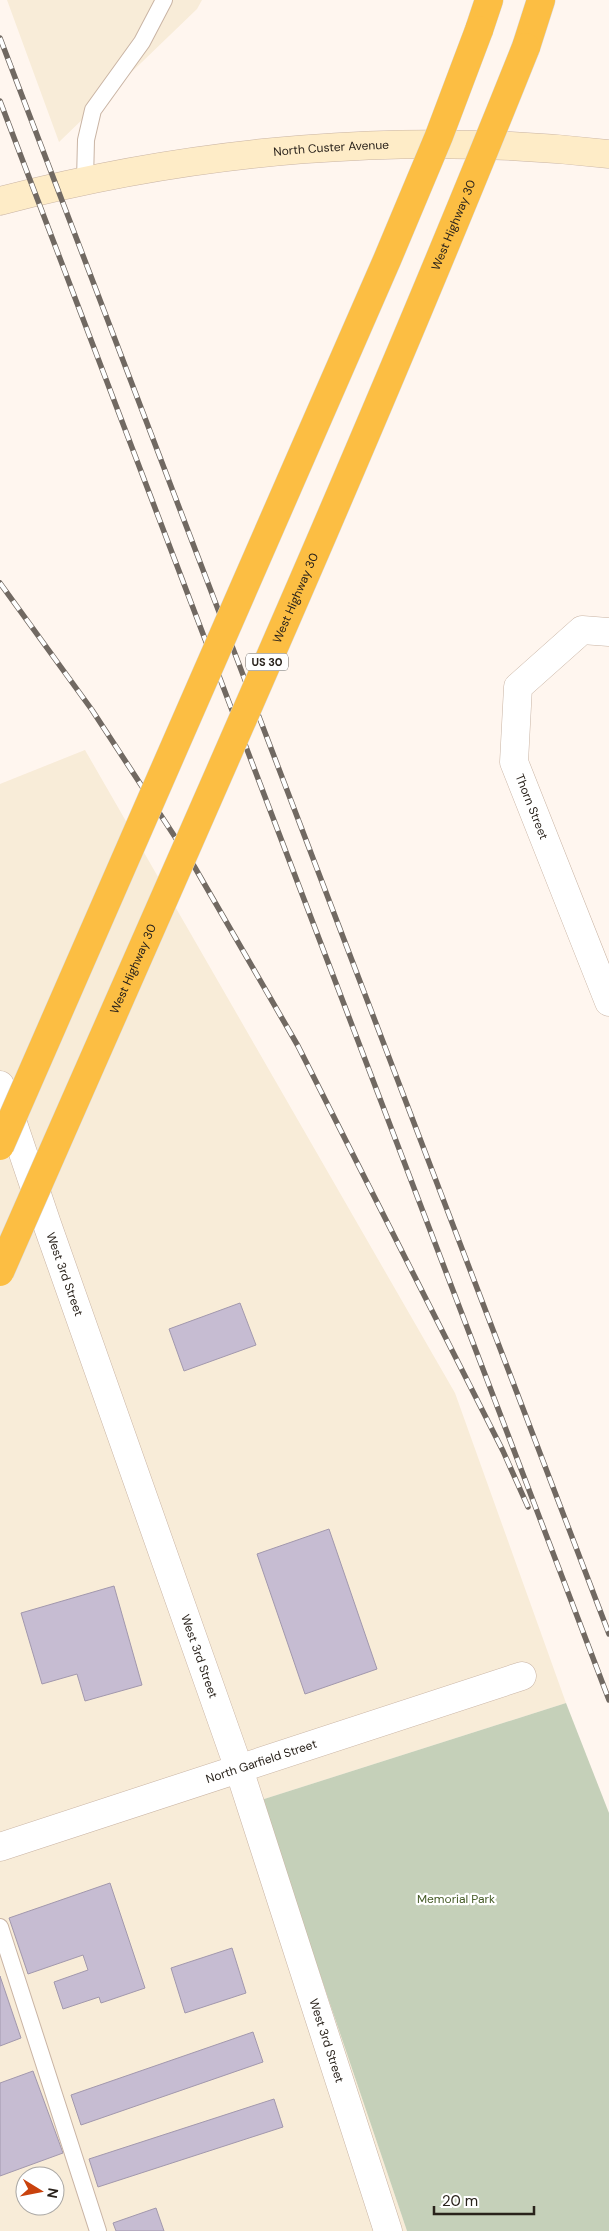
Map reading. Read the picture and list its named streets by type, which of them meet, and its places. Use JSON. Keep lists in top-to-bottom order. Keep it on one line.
{"streets":{"highway":["West Highway 30","US 30"],"street":["North Custer Avenue","Thorn Street","West 3rd Street","North Garfield Street"]},"crossings":[["West 3rd Street","North Garfield Street"]],"parks":["Memorial Park"],"scale_bar":"20 m","north":"right"}
